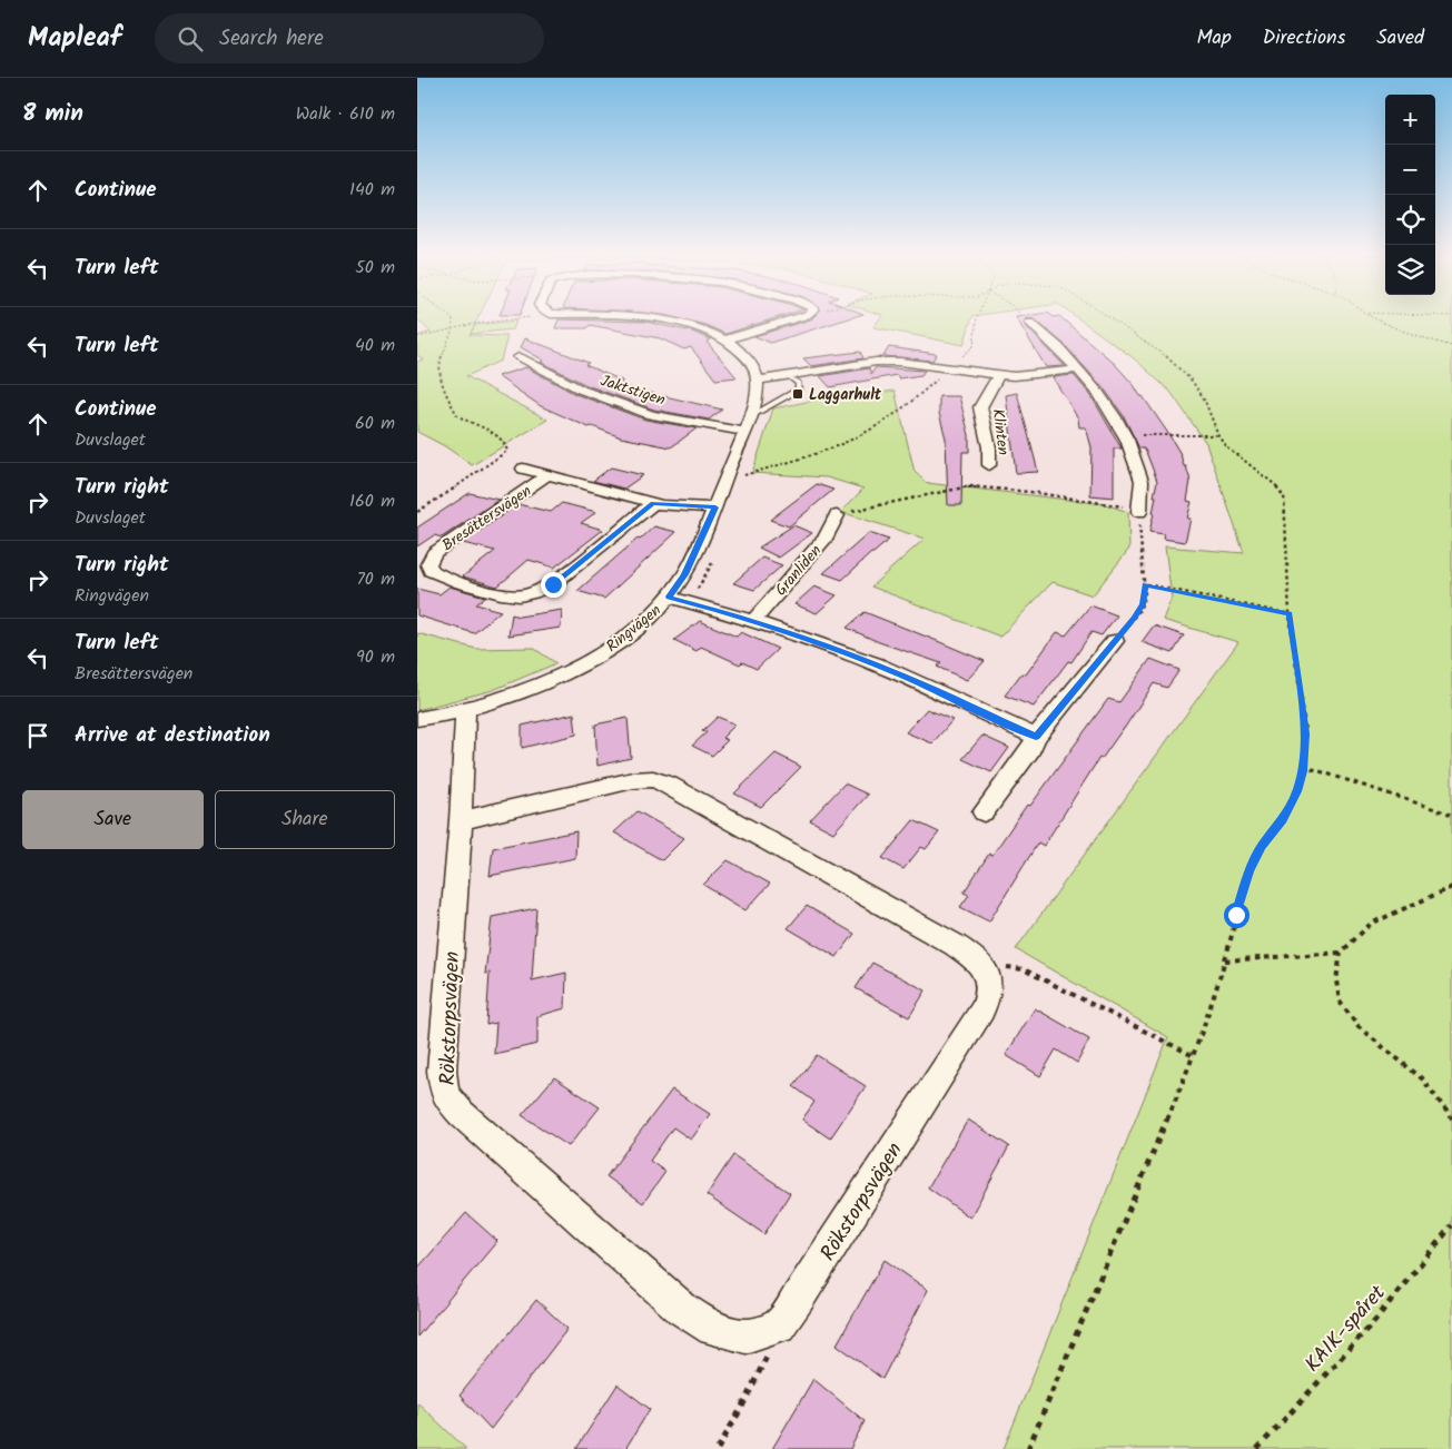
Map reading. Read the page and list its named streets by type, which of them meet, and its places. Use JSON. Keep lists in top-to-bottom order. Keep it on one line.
{"streets":{"street":["Jaktstigen","Klinten","Bresättersvägen","Granliden","Ringvägen","Rökstorpsvägen"],"path":["KAIK-spåret"]},"crossings":[["Jaktstigen","Ringvägen"],["Bresättersvägen","Ringvägen"],["Ringvägen","Rökstorpsvägen"]],"places":{"transit":["Laggarhult"]},"page":{"header":"Mapleaf","search":"Search here","nav":["Map","Directions","Saved"],"heading":["8 min","Walk · 610 m"],"map_buttons":["+","−"],"list":[["Continue","140 m"],["Turn left","50 m"],["Turn left","40 m"],["Continue","Duvslaget","60 m"],["Turn right","Duvslaget","160 m"],["Turn right","Ringvägen","70 m"],["Turn left","Bresättersvägen","90 m"],"Arrive at destination"],"buttons":["Save","Share"]}}
